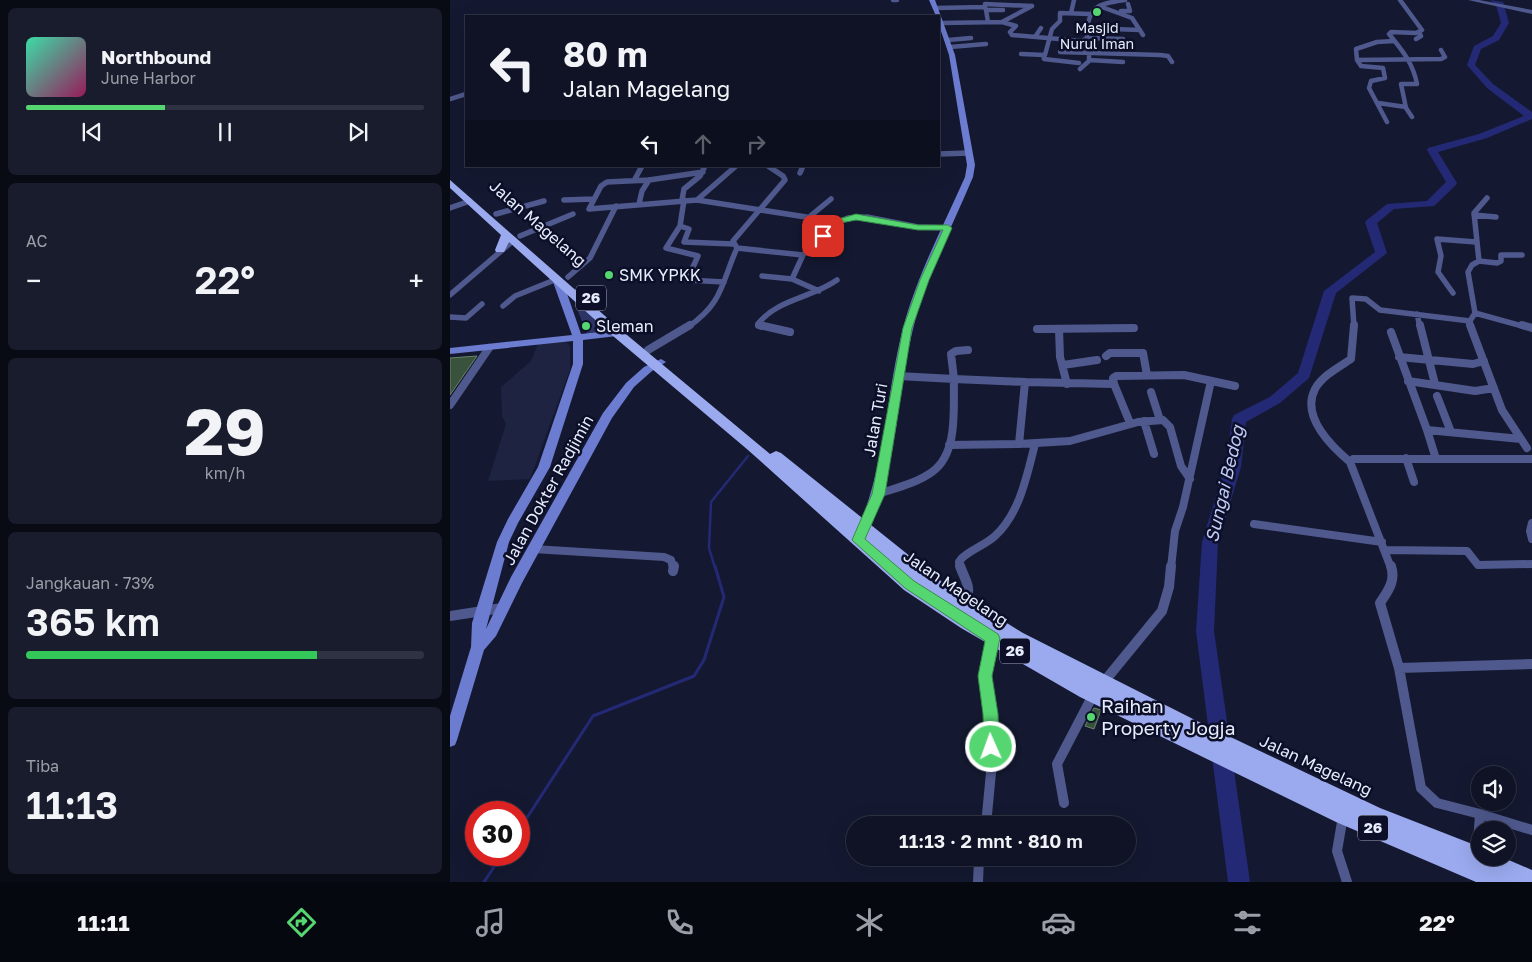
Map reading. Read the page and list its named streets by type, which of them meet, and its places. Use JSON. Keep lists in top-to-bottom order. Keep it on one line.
{"streets":{"highway":["Jalan Magelang","26"],"main road":["Jalan Turi","Jalan Dokter Radjimin"]},"crossings":[["Jalan Magelang","Jalan Turi"],["Jalan Magelang","Jalan Dokter Radjimin"]],"water":["Sungai Bedog"],"places":["Masjid Nurul Iman","SMK YPKK","Sleman","Raihan Property Jogja"],"page":{"turn":["80 m","Jalan Magelang"],"song":["Northbound","June Harbor"],"tile":["AC",["29","km/h"],["Jangkauan · 73%","365 km"],["Tiba","11:13"]],"heat":["−","22°","+"],"limit":"30","trip":"11:13 · 2 mnt · 810 m","tabs":["11:11","22°"]}}
